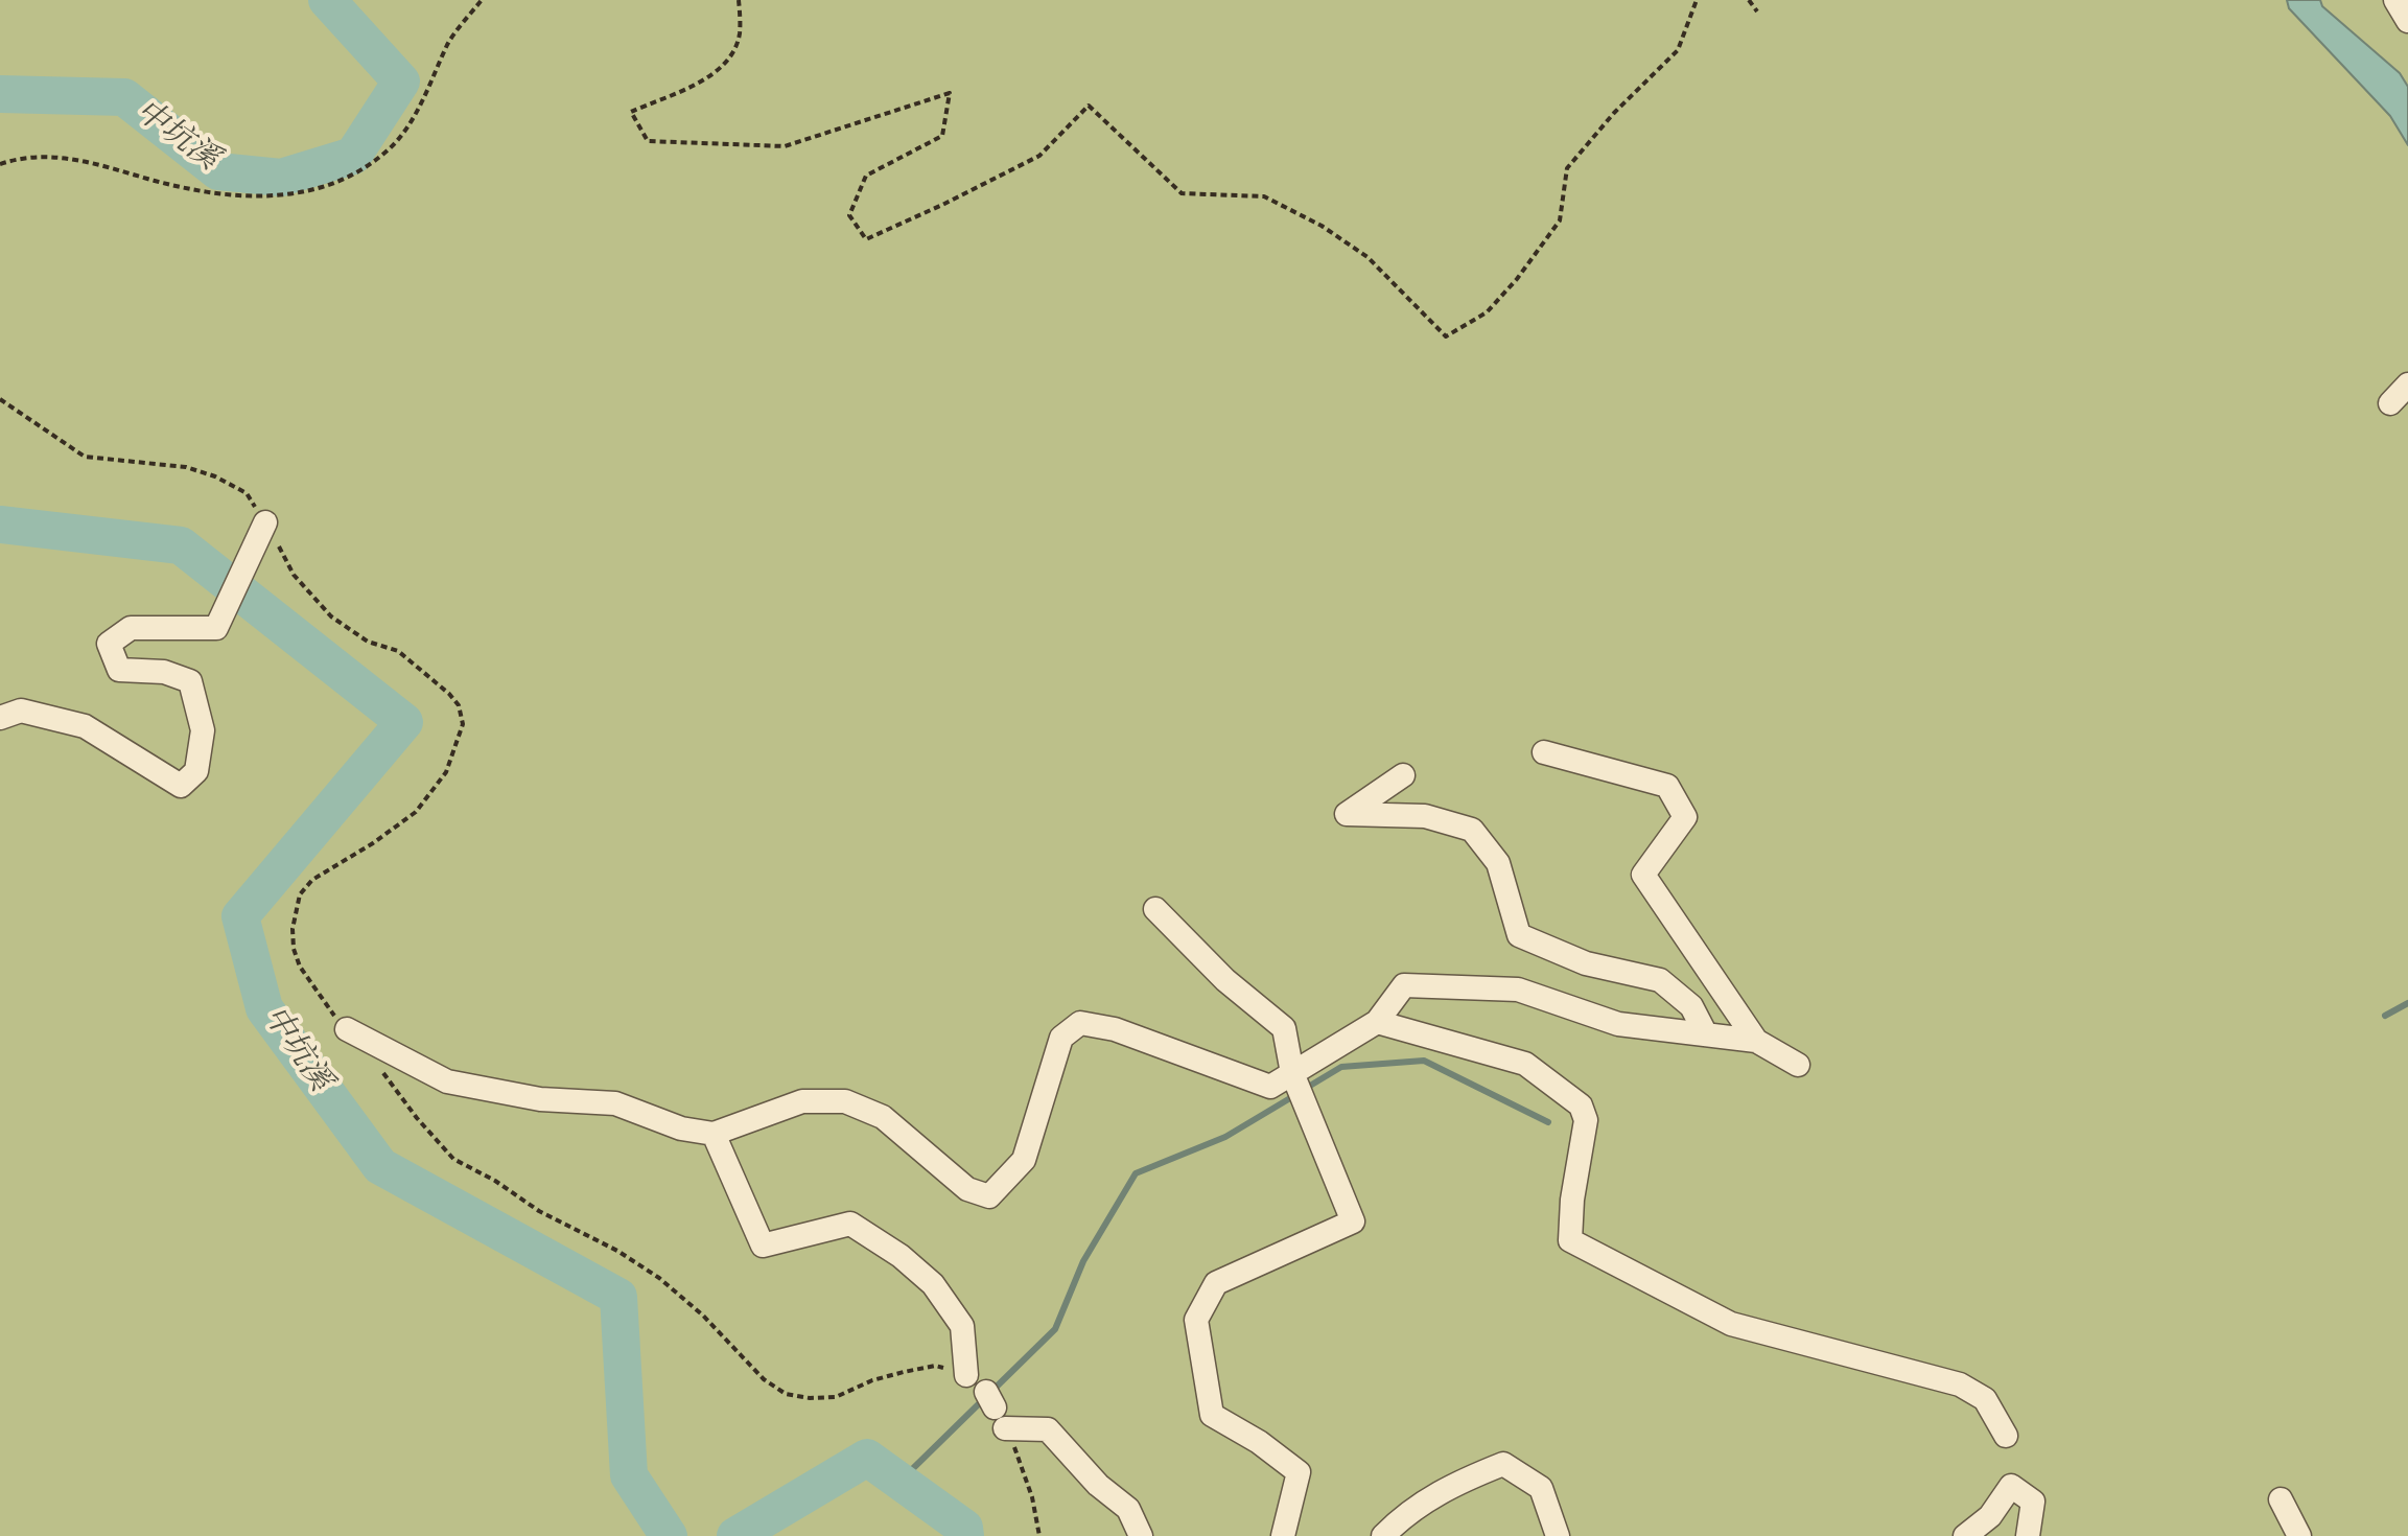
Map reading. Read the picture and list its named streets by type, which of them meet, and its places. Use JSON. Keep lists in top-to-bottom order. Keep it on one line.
{"water":["中坑溪"]}
